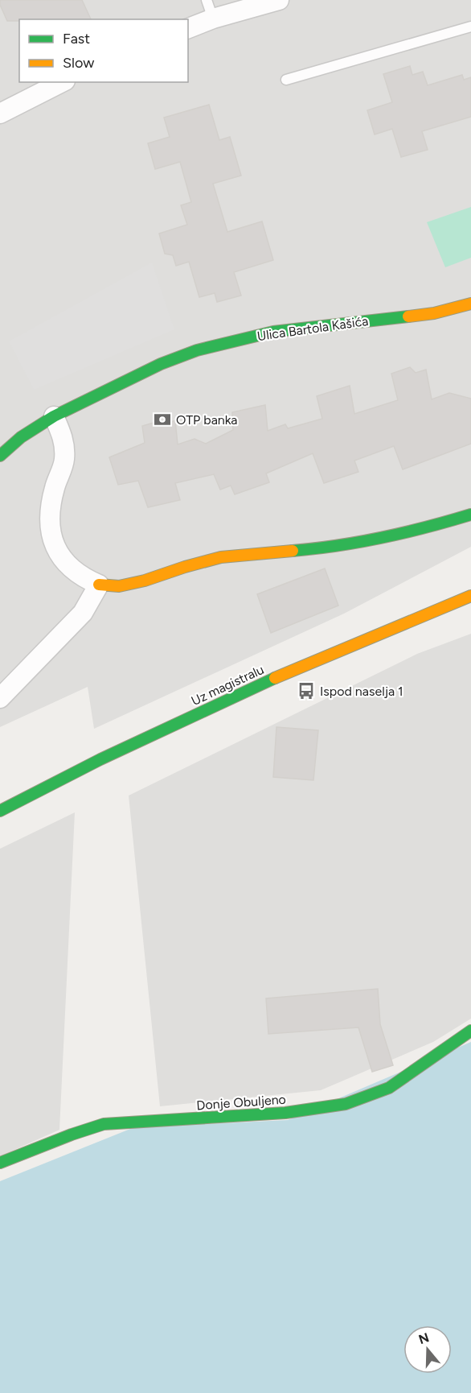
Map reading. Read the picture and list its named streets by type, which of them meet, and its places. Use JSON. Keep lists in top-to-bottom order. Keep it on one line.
{"streets":{"street":["Ulica Bartola Kašića","Uz magistralu","Donje Obuljeno"]},"places":{"bank":["OTP banka"],"bus stop":["Ispod naselja 1"]},"legend":["Fast","Slow"],"north":"top"}
